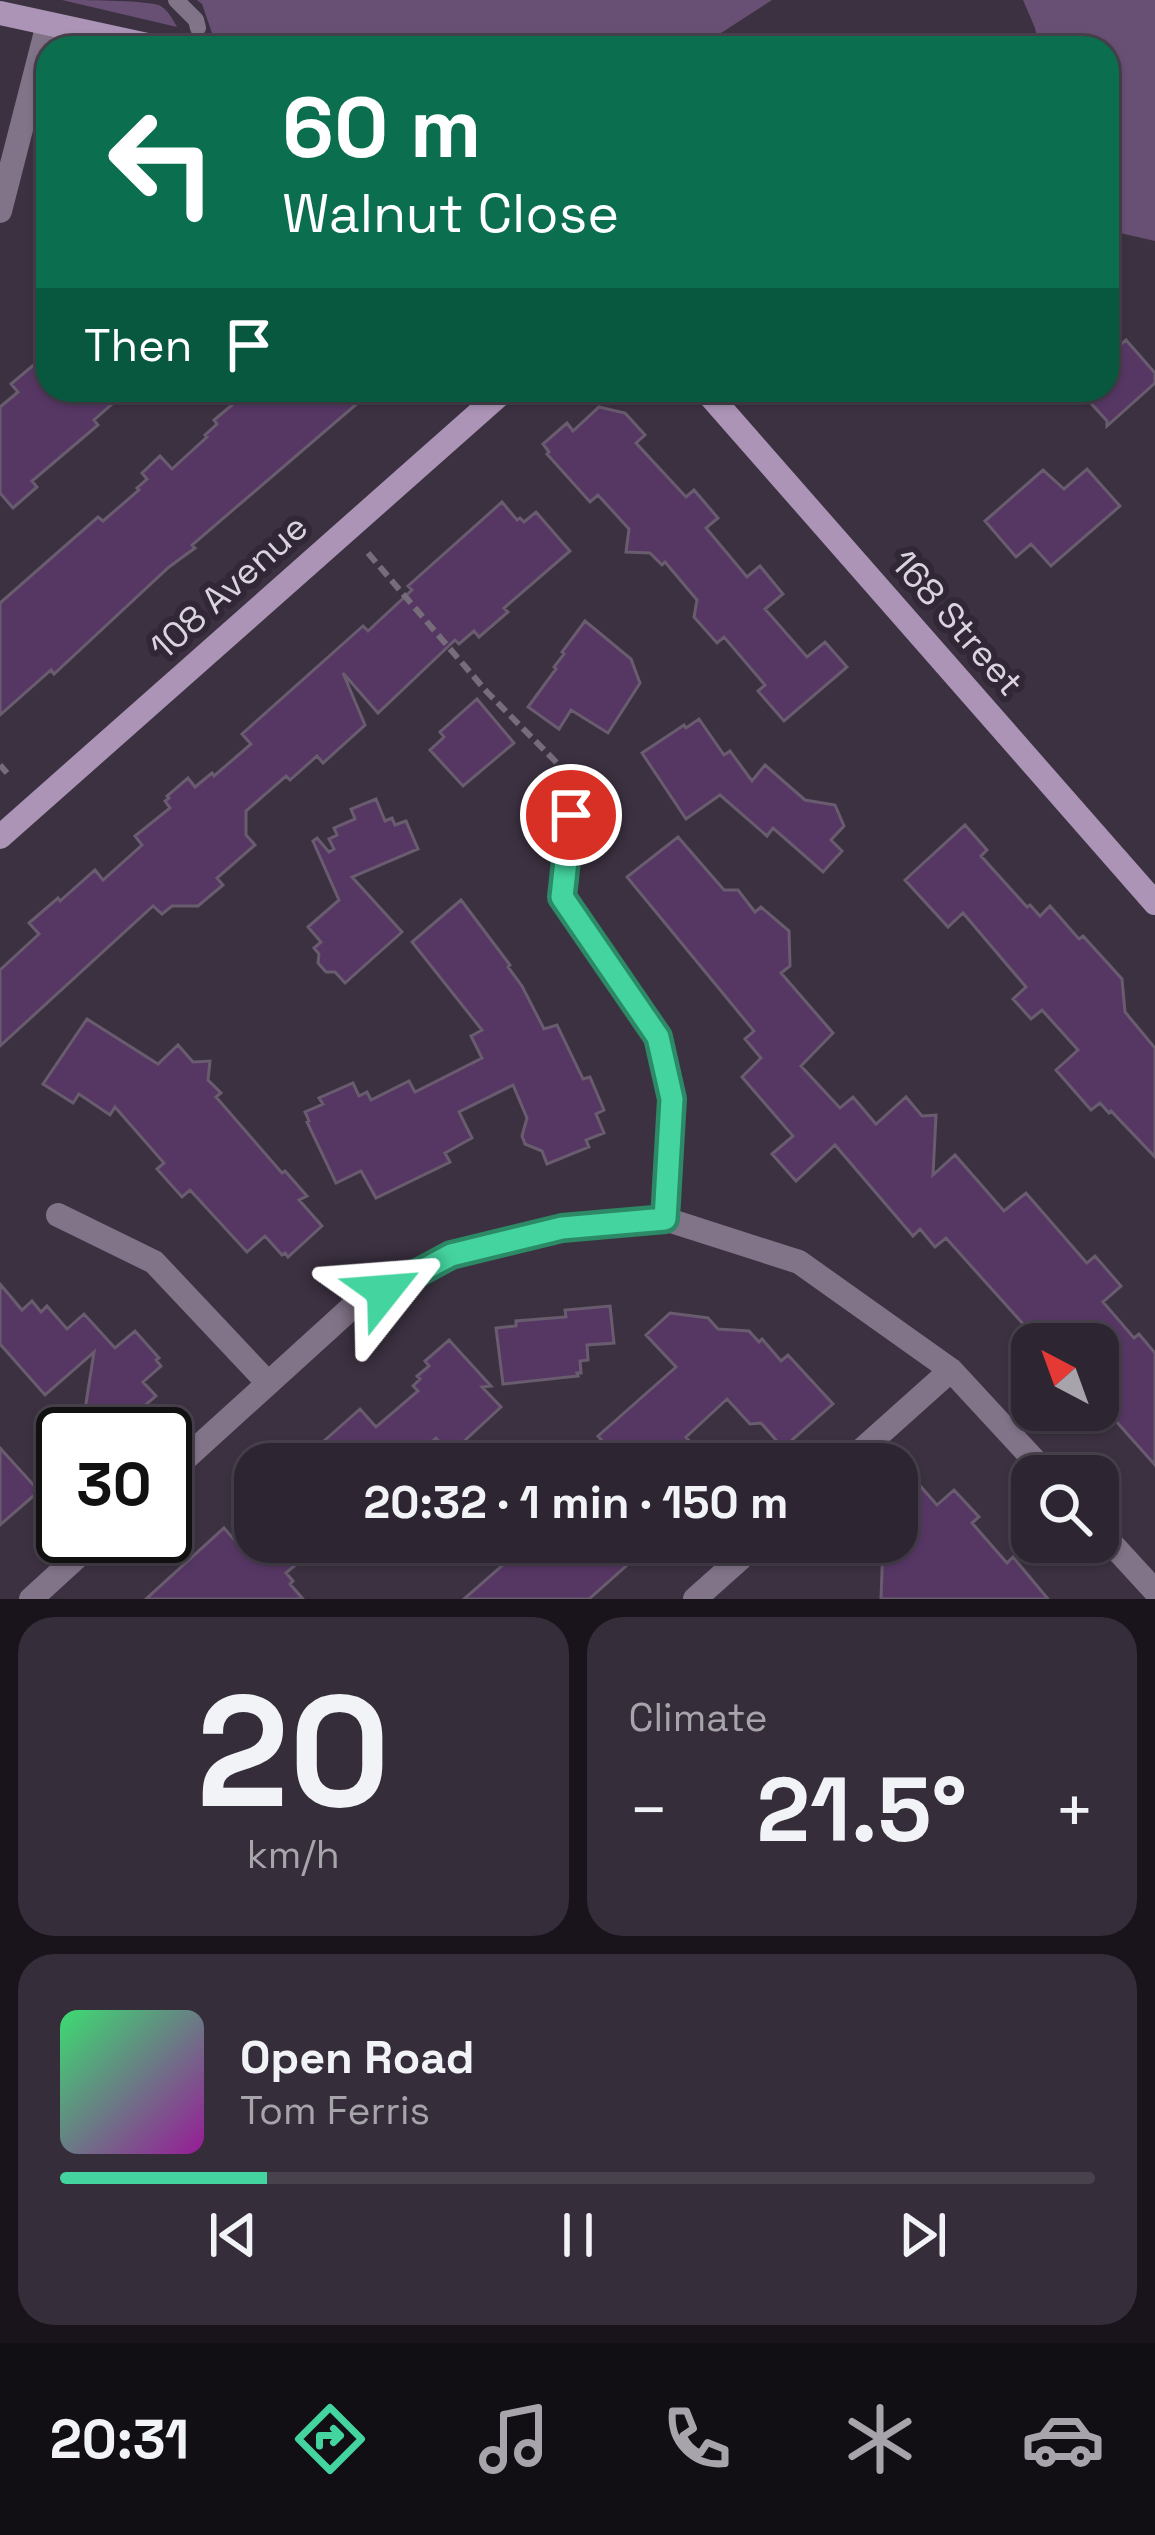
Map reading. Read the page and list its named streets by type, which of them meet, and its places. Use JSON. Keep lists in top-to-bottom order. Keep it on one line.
{"streets":{"street":["108 Avenue","168 Street"]},"north":"top left","page":{"turn":["60 m","Walnut Close"],"then":"Then","limit":"30","trip":"20:32 · 1 min · 150 m","tile":[["20","km/h"],"Climate"],"heat":["−","21.5°","+"],"song":["Open Road","Tom Ferris"],"tabs":"20:31"}}
